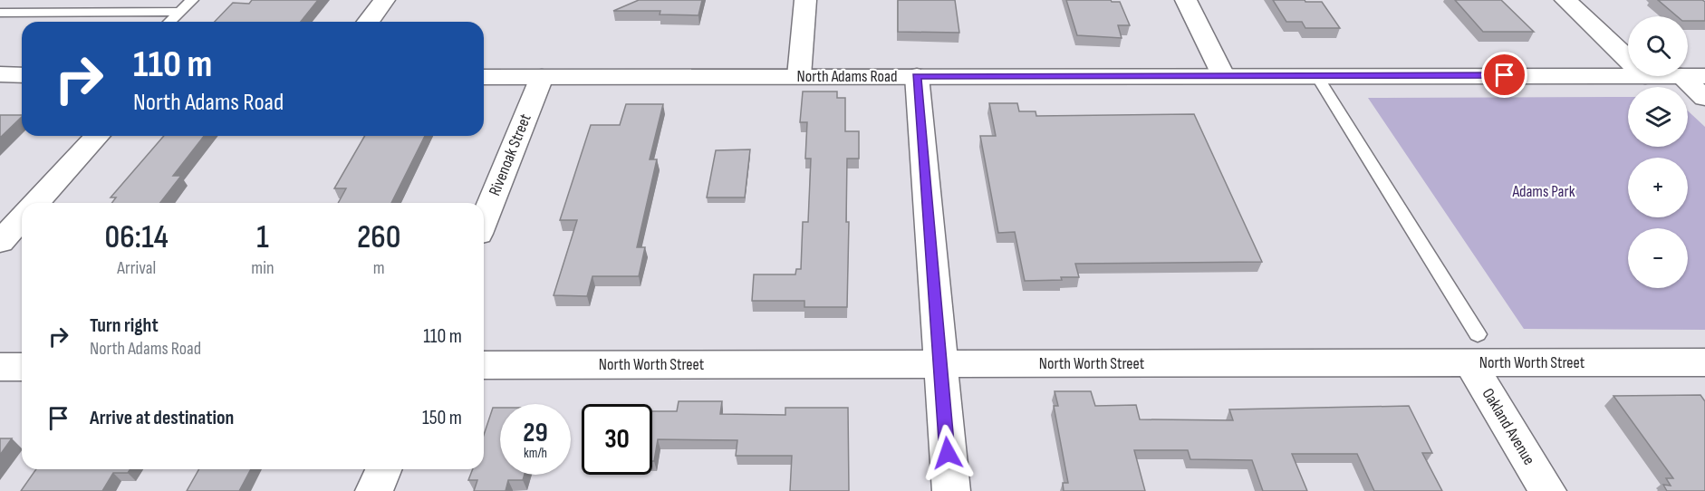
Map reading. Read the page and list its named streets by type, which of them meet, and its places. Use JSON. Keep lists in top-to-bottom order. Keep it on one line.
{"streets":{"street":["North Adams Road","Rivenoak Street","North Worth Street","Oakland Avenue"]},"crossings":[["North Adams Road","Rivenoak Street"],["North Worth Street","Oakland Avenue"]],"parks":["Adams Park"],"page":{"map_buttons":["+","−"],"turn":["110 m","North Adams Road"],"eta":["06:14","Arrival","1","min","260","m"],"list":[{"name":"Turn right","note":"North Adams Road","value":"110 m"},{"name":"Arrive at destination","value":"150 m"}],"speed":"29 km/h","limit":"30"}}
